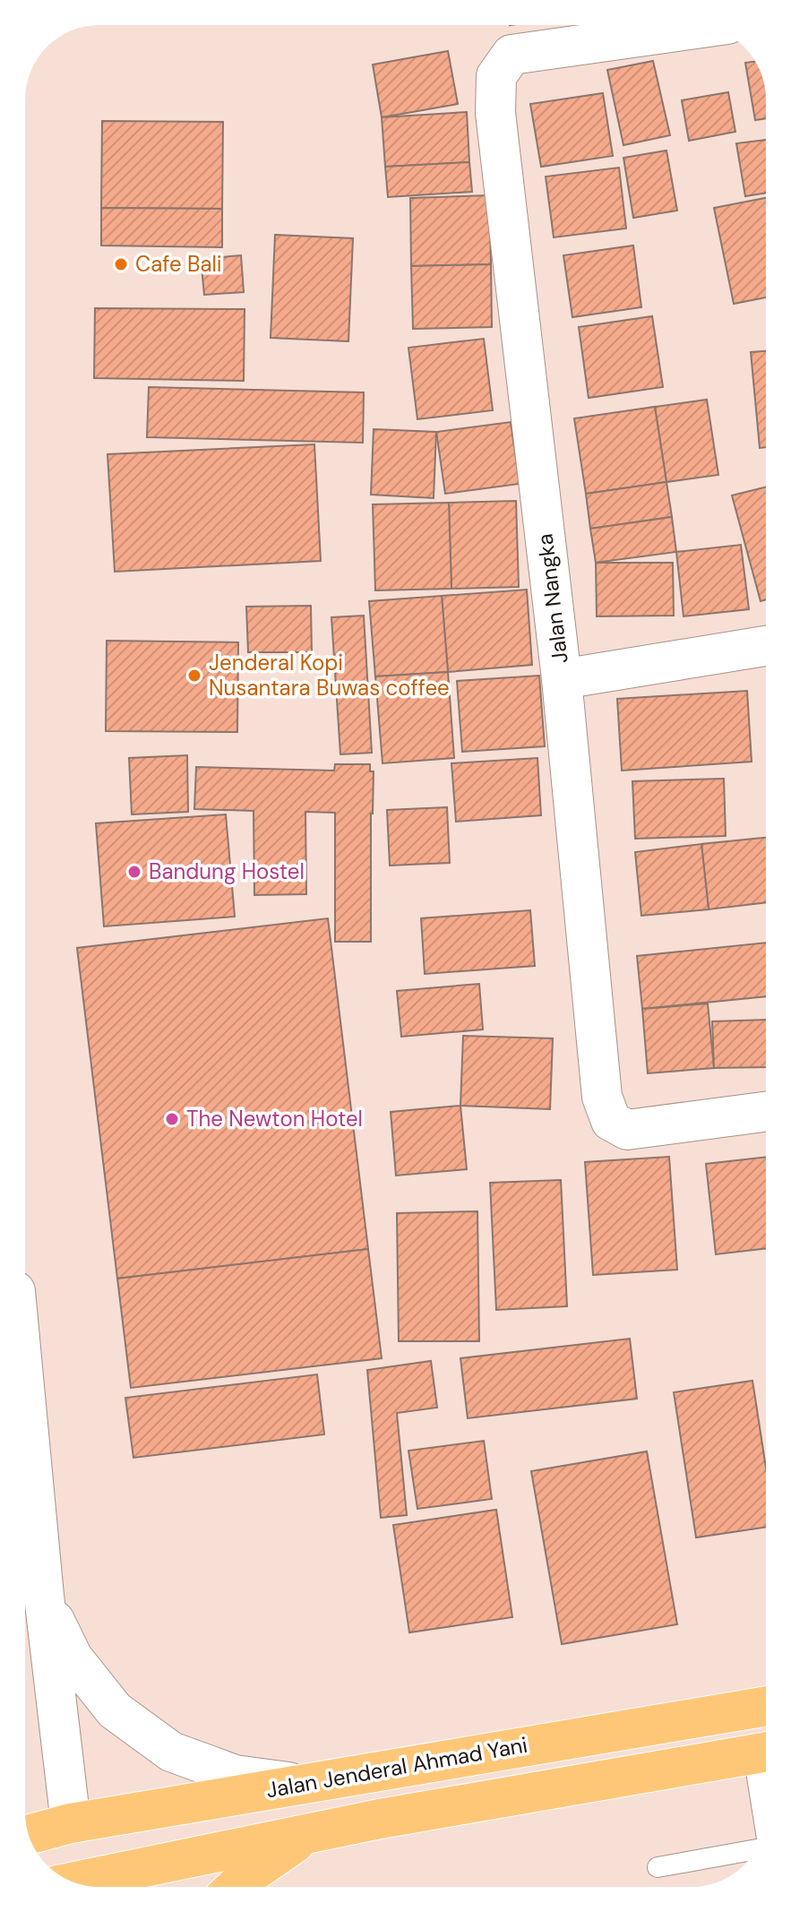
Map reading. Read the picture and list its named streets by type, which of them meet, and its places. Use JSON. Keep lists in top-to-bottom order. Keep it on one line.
{"streets":{"main road":["Jalan Jenderal Ahmad Yani"],"street":["Jalan Nangka"]},"places":["Cafe Bali","Jenderal Kopi Nusantara Buwas coffee","Bandung Hostel","The Newton Hotel"]}
